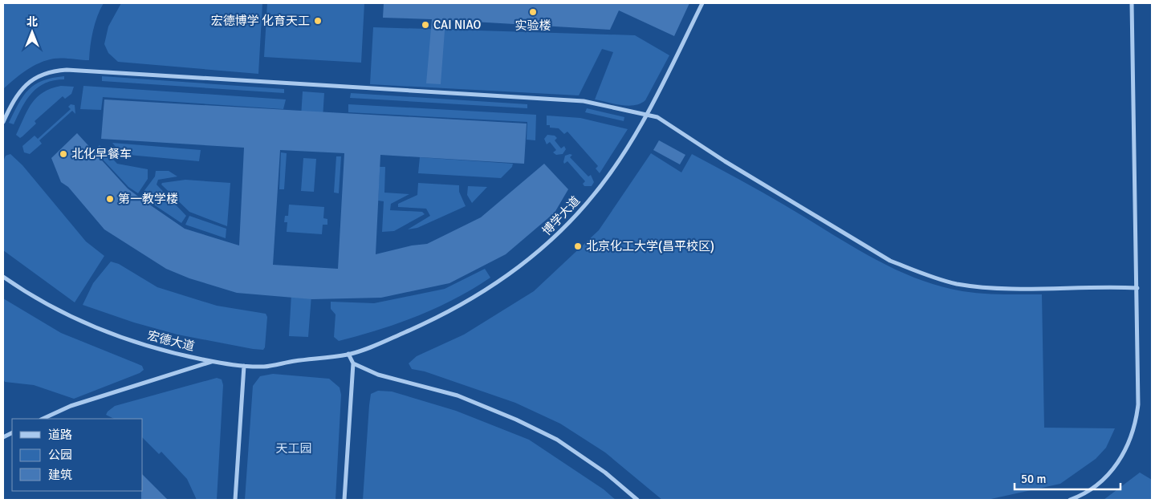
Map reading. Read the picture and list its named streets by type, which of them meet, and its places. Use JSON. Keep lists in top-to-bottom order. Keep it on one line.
{"streets":{"street":["博学大道","宏德大道"]},"crossings":[["博学大道","宏德大道"]],"parks":["天工园"],"places":["实验楼","宏德博学 化育天工","CAI NIAO","北化早餐车","第一教学楼","北京化工大学(昌平校区)"],"legend":["道路","公园","建筑"],"scale_bar":"50 m","north":"top"}
